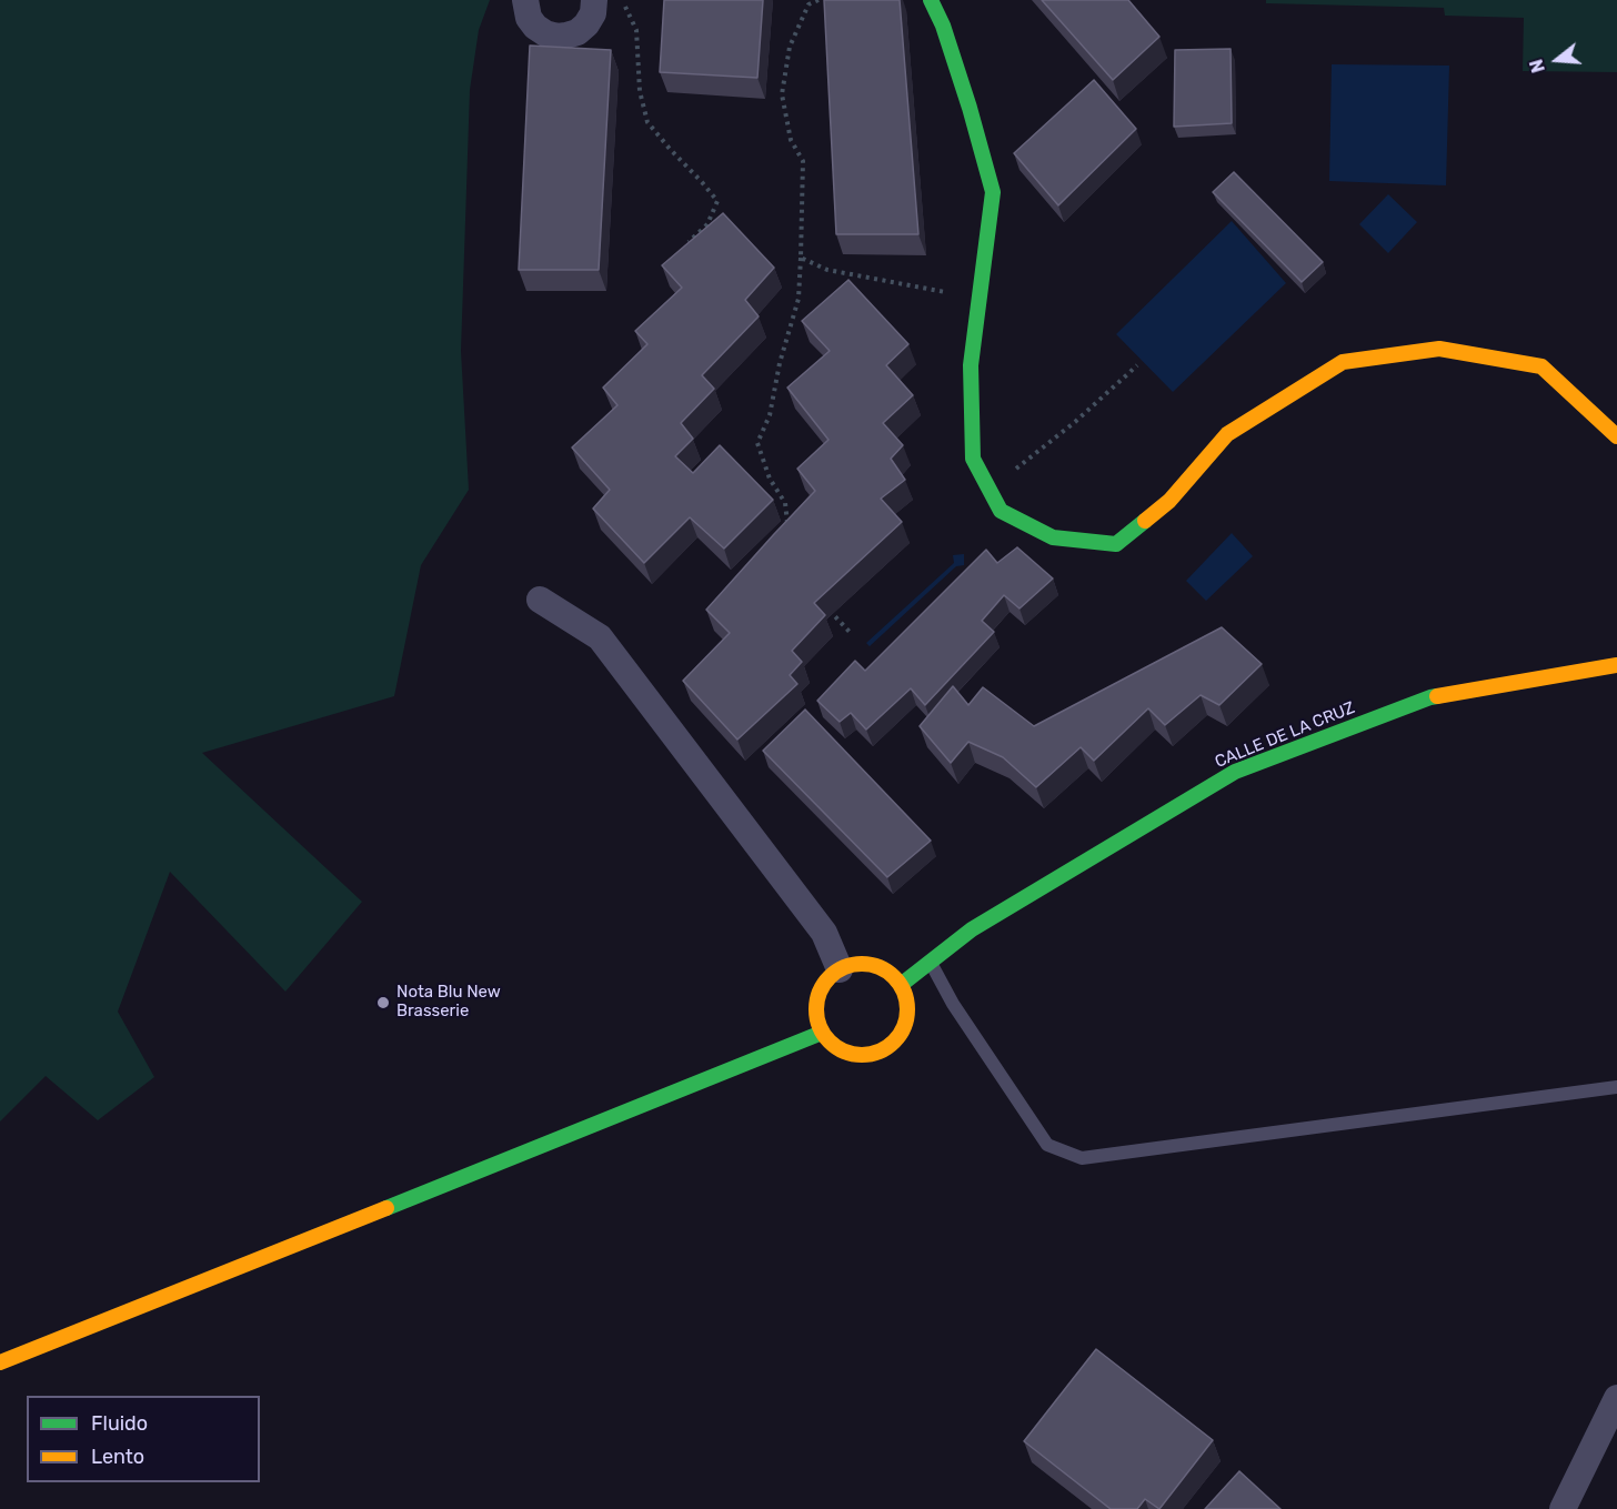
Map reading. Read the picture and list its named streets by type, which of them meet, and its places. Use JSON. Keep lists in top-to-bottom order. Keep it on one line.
{"streets":{"street":["CALLE DE LA CRUZ"]},"places":["Nota Blu New Brasserie"],"legend":["Fluido","Lento"],"north":"left"}
